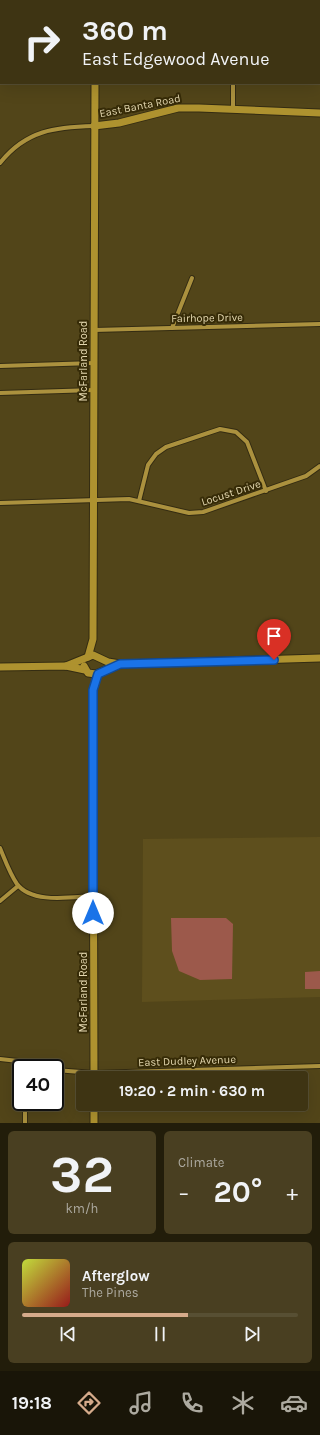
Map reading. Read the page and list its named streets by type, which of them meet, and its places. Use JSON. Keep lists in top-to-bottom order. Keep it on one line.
{"streets":{"street":["East Banta Road","Fairhope Drive","McFarland Road","Locust Drive","East Dudley Avenue"]},"crossings":[["East Banta Road","McFarland Road"],["Fairhope Drive","McFarland Road"],["McFarland Road","Locust Drive"]],"page":{"turn":["360 m","East Edgewood Avenue"],"limit":"40","trip":"19:20 · 2 min · 630 m","tile":[["32","km/h"],"Climate"],"heat":["−","20°","+"],"song":["Afterglow","The Pines"],"tabs":"19:18"}}
